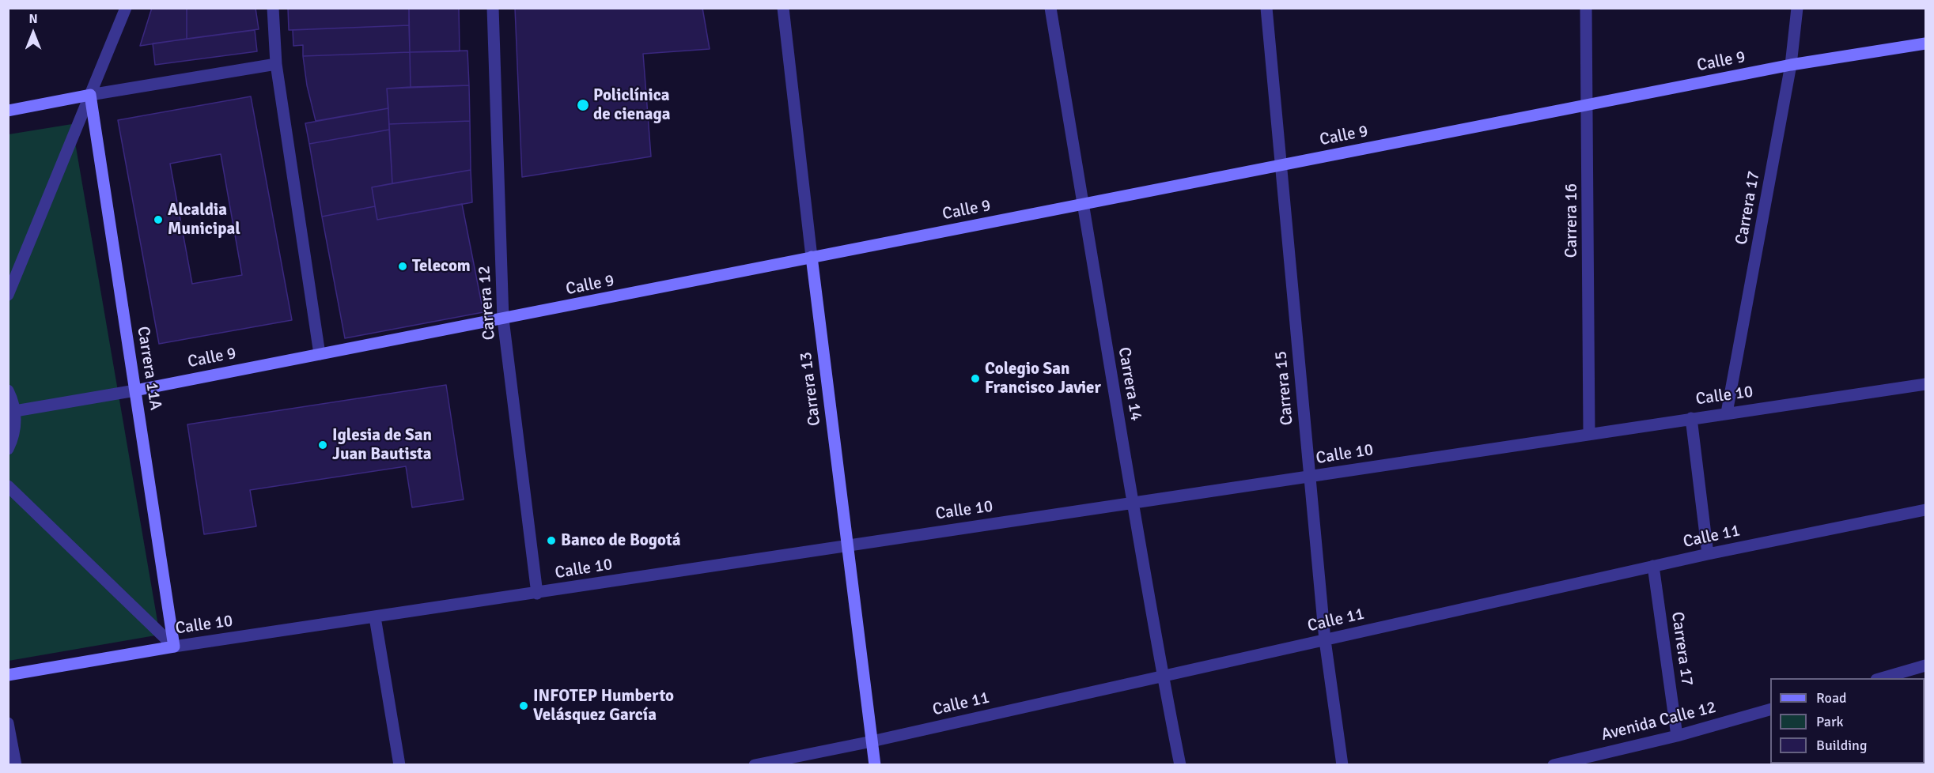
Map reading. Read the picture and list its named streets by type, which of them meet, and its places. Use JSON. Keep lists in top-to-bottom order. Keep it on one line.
{"streets":{"street":["Calle 9","Carrera 17","Carrera 16","Carrera 12","Carrera 11A","Carrera 14","Carrera 15","Carrera 13","Calle 10","Calle 11","Avenida Calle 12"]},"crossings":[["Calle 9","Carrera 17"],["Calle 9","Carrera 16"],["Calle 9","Carrera 12"],["Calle 9","Carrera 11A"],["Calle 9","Carrera 14"],["Calle 9","Carrera 15"],["Calle 9","Carrera 13"],["Carrera 17","Calle 10"],["Carrera 17","Calle 11"],["Carrera 17","Avenida Calle 12"],["Carrera 16","Calle 10"],["Carrera 12","Calle 10"],["Carrera 11A","Calle 10"],["Carrera 14","Calle 10"],["Carrera 14","Calle 11"],["Carrera 15","Calle 10"],["Carrera 15","Calle 11"],["Carrera 13","Calle 10"],["Carrera 13","Calle 11"]],"places":["Policlínica de cienaga","Alcaldia Municipal","Telecom","Colegio San Francisco Javier","Iglesia de San Juan Bautista","Banco de Bogotá","INFOTEP Humberto Velásquez García"],"legend":["Road","Park","Building"],"north":"top"}
